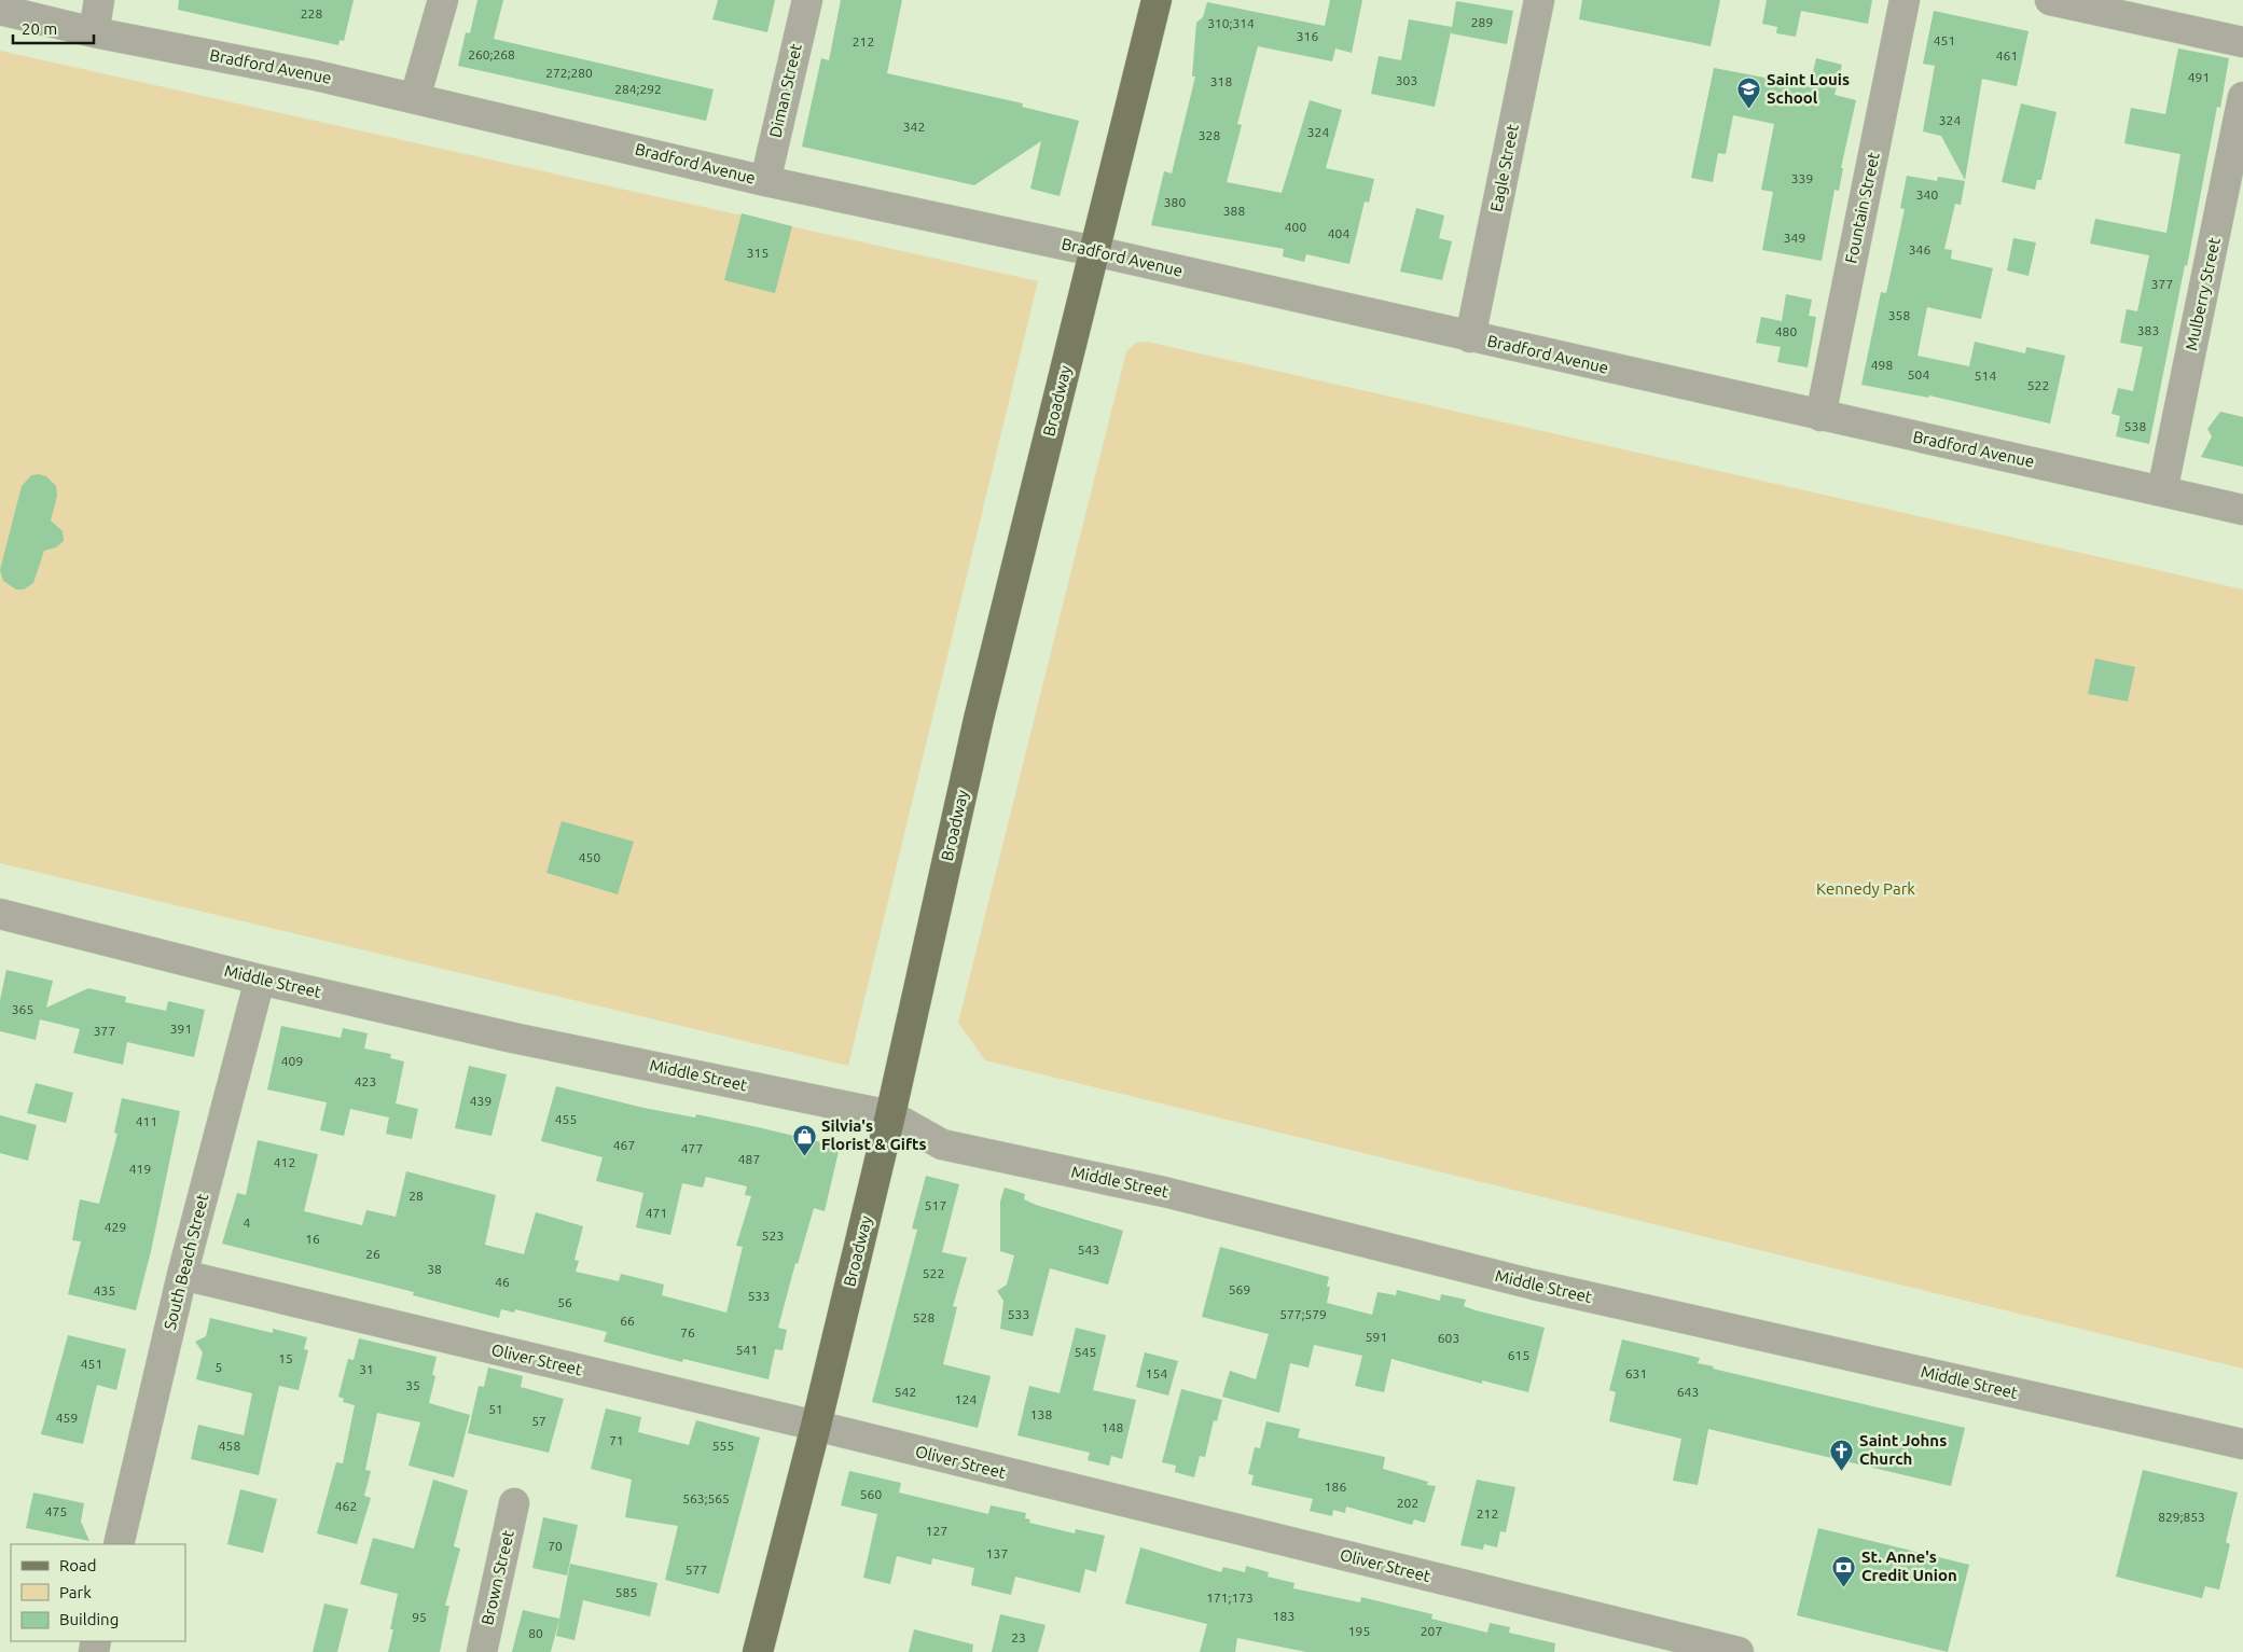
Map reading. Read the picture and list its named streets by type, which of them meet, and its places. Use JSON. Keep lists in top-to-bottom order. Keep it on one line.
{"streets":{"main road":["Broadway"],"street":["Bradford Avenue","Diman Street","Eagle Street","Fountain Street","Mulberry Street","Middle Street","South Beach Street","Oliver Street","Brown Street"]},"crossings":[["Bradford Avenue","Diman Street"],["Bradford Avenue","Eagle Street"],["Bradford Avenue","Fountain Street"],["Bradford Avenue","Mulberry Street"],["Bradford Avenue","Broadway"],["Broadway","Middle Street"],["Broadway","Oliver Street"],["Middle Street","South Beach Street"],["South Beach Street","Oliver Street"]],"parks":["Kennedy Park"],"places":{"school or university":["Saint Louis School"],"shop":["Silvia's Florist & Gifts"],"church":["Saint Johns Church"],"bank":["St. Anne's Credit Union"]},"house_numbers":["228","289","310;314","316","451","212","260;268","461","272;280","491","303","318","284;292","324","342","324","328","339","340","380","388","400","404","349","346","315","377","358","383","480","498","504","514","522","538","450","365","391","377","409","423","439","455","411","467","477","487","412","419","28","517","471","4","429","523","16","543","26","38","522","46","569","435","533","56","533","577;579","528","66","76","591","603","541","545","615","15","451","5","31","154","631","35","542","643","124","51","138","459","57","148","71","458","555","186","560","563;565","202","462","475","212","829;853","127","70","137","577","585","171;173","183","95","195","207","80","23"],"legend":["Road","Park","Building"],"scale_bar":"20 m"}
